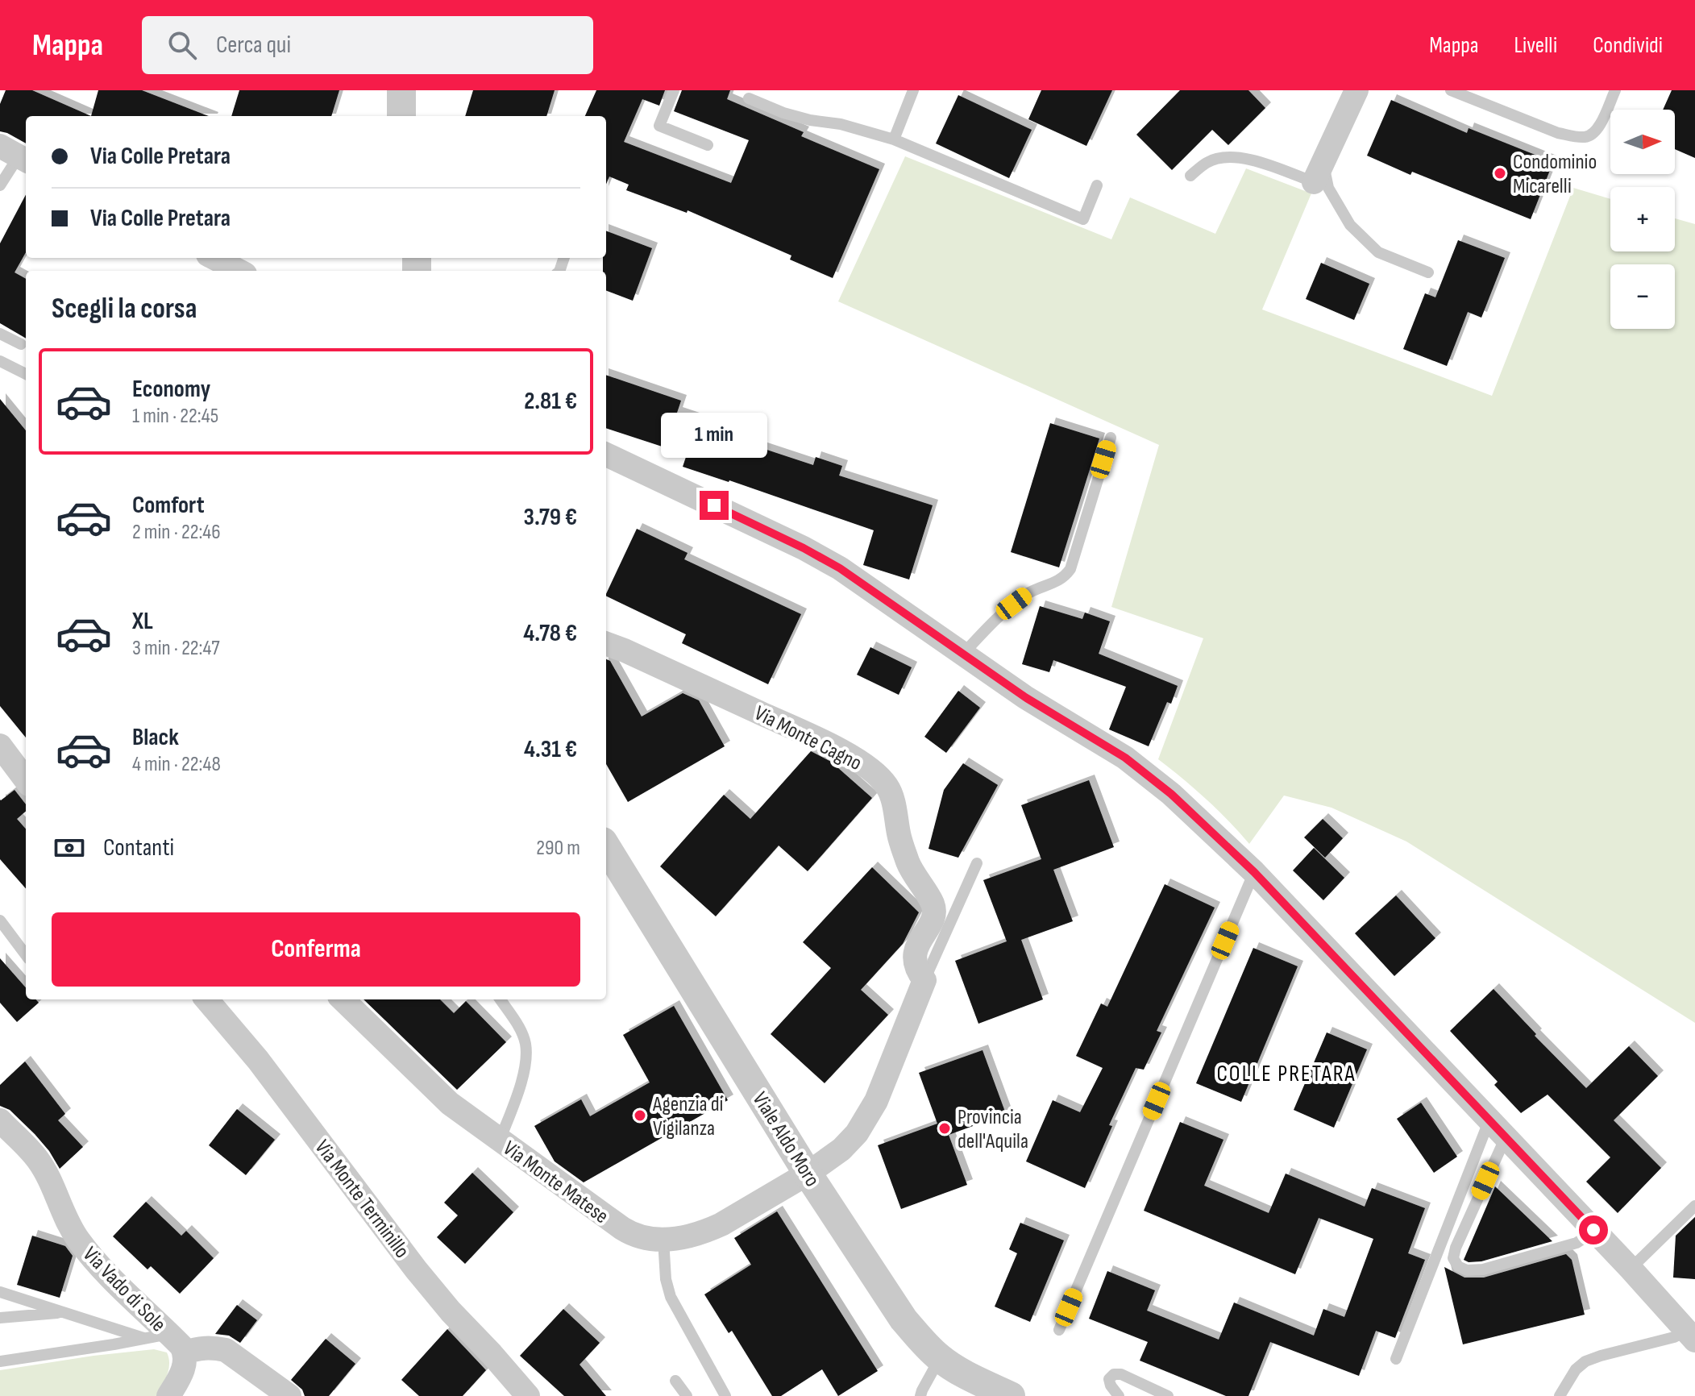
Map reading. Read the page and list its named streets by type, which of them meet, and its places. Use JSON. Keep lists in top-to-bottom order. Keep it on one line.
{"streets":{"street":["Via Monte Cagno","Viale Aldo Moro","Via Monte Matese","Via Monte Terminillo","Via Vado di Sole"]},"crossings":[["Viale Aldo Moro","Via Monte Matese"]],"districts":["COLLE PRETARA"],"places":["Condominio Micarelli","Agenzia di Vigilanza","Provincia dell'Aquila"],"north":"right","page":{"header":"Mappa","search":"Cerca qui","nav":["Mappa","Livelli","Condividi"],"map_buttons":["+","−"],"banner":["Via Colle Pretara","Via Colle Pretara"],"heading":"Scegli la corsa","list":[{"name":"Economy","note":"1 min · 22:45","value":"2.81 €"},{"name":"Comfort","note":"2 min · 22:46","value":"3.79 €"},{"name":"XL","note":"3 min · 22:47","value":"4.78 €"},{"name":"Black","note":"4 min · 22:48","value":"4.31 €"}],"bubble":"1 min","pay":["Contanti","290 m"],"buttons":"Conferma"}}
